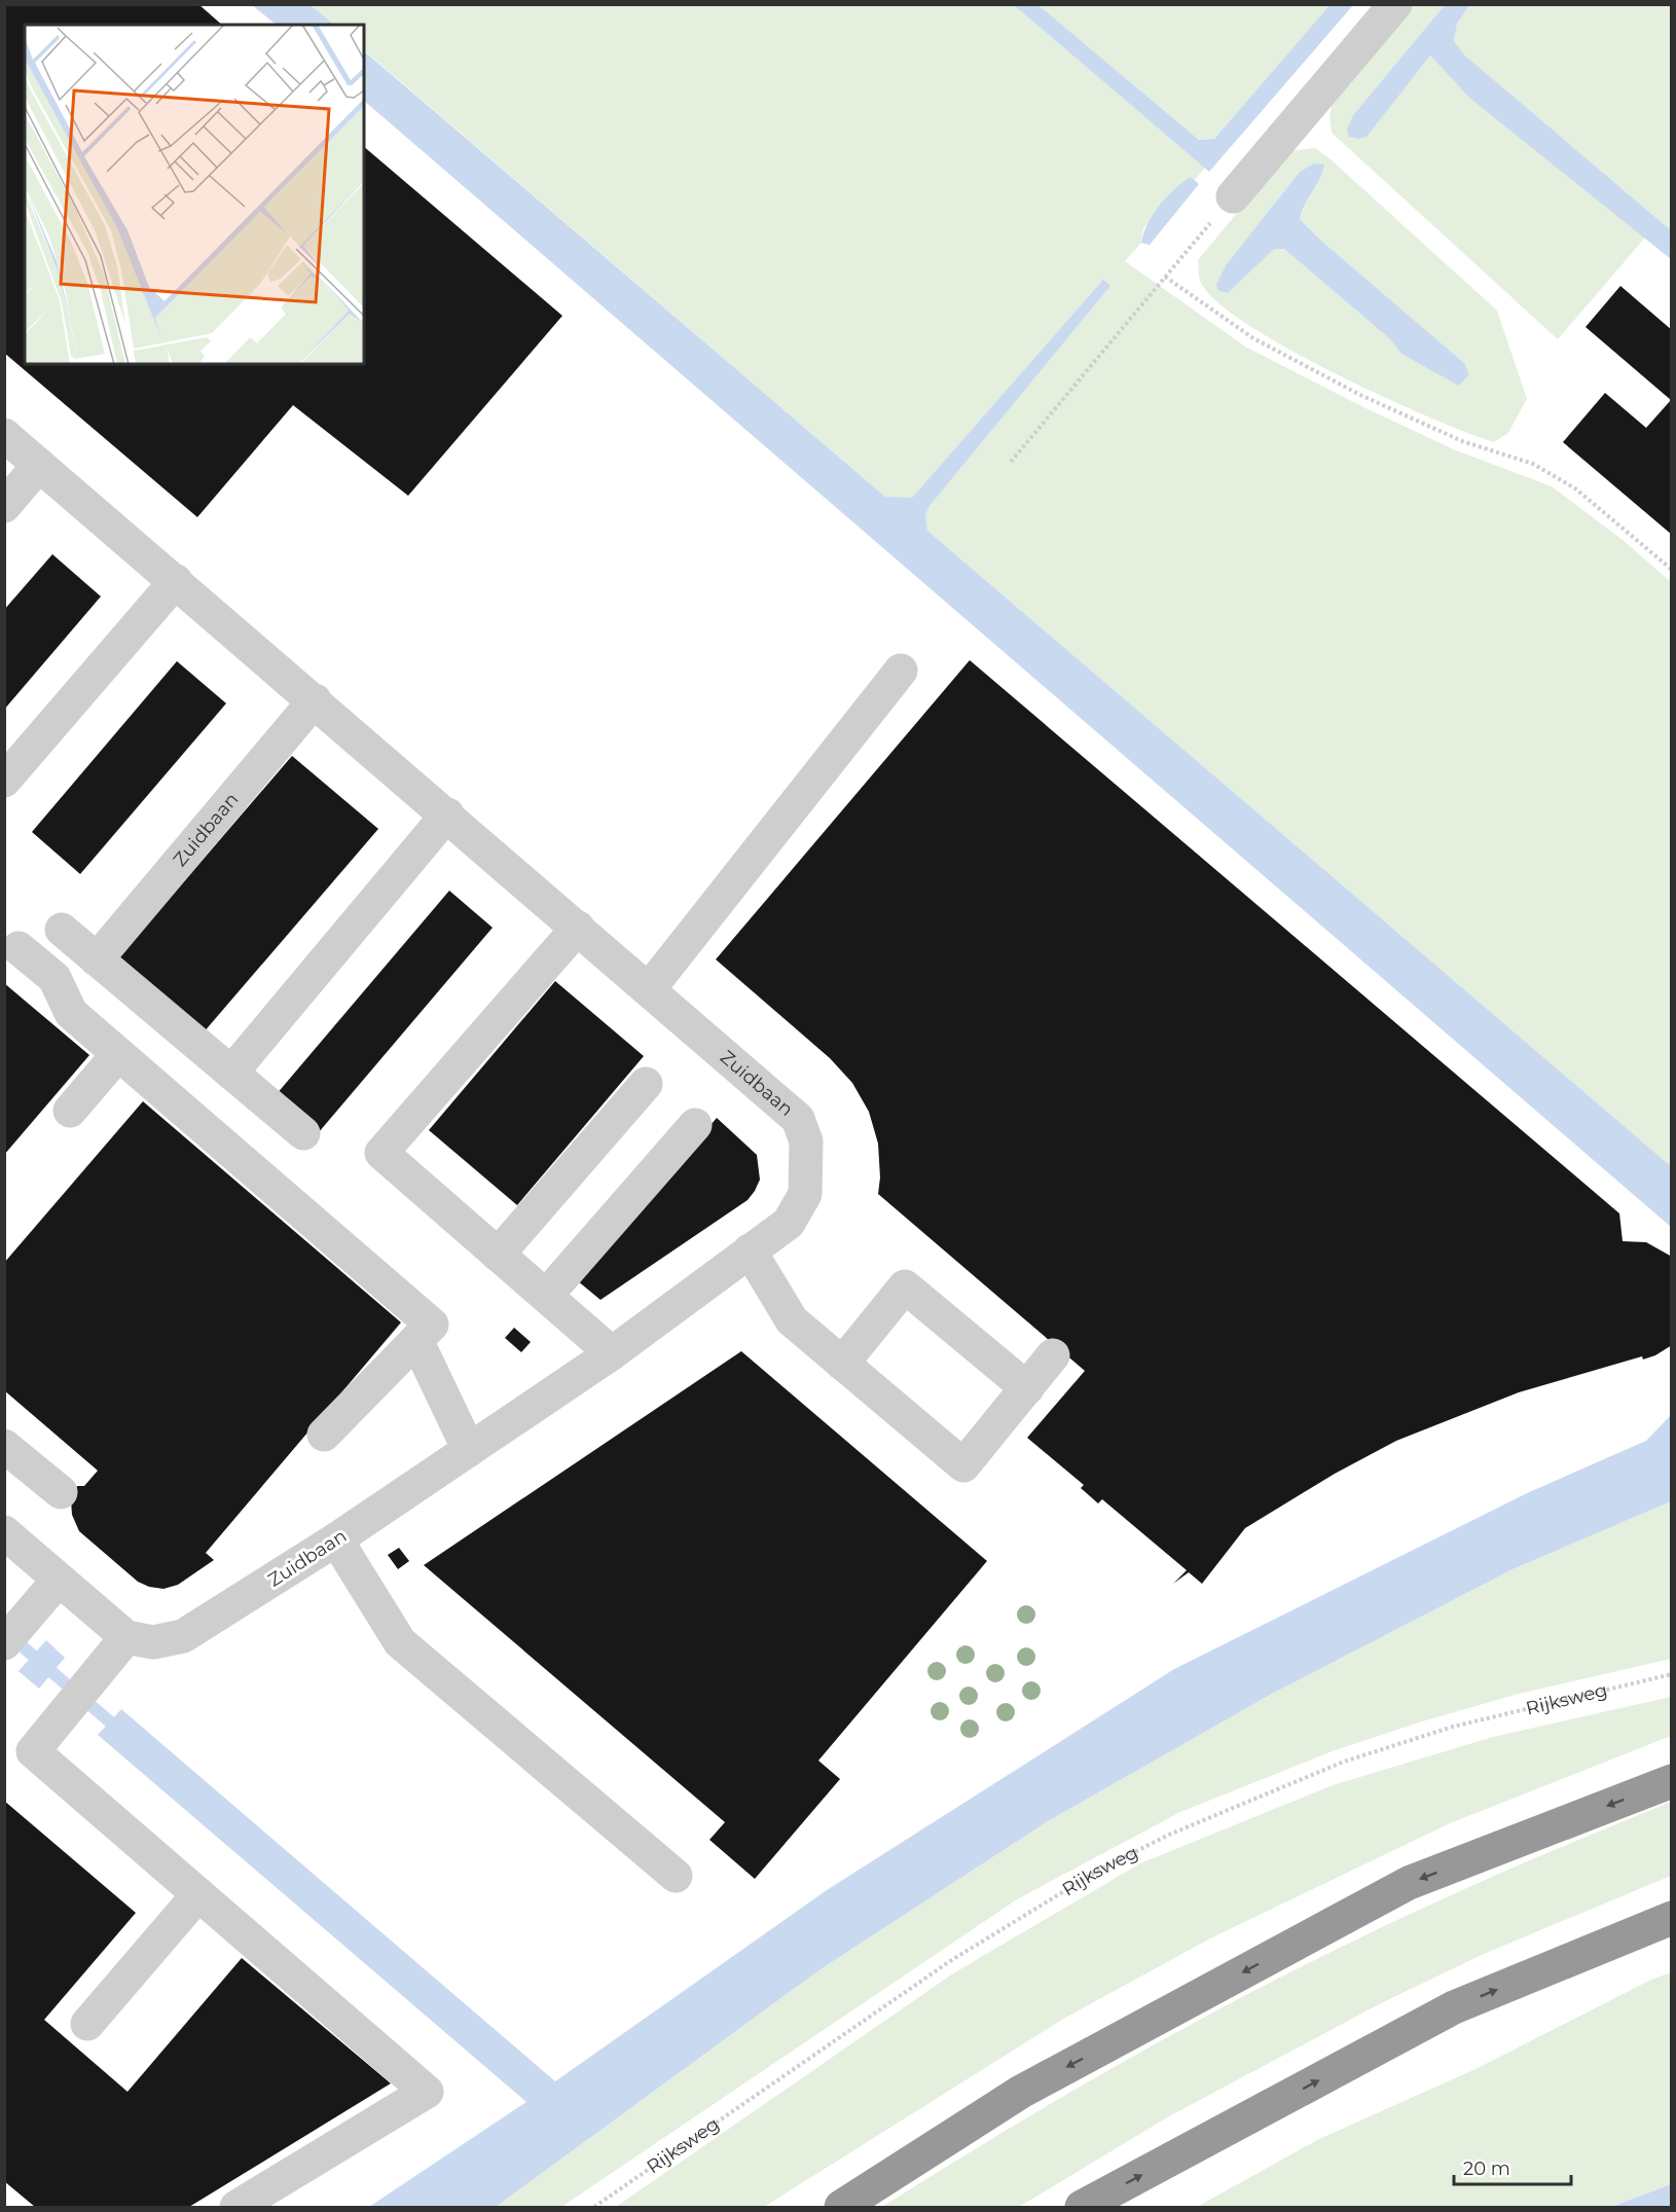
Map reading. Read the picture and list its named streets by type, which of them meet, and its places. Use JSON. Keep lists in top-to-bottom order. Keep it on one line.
{"streets":{"street":["Zuidbaan"],"path":["Rijksweg"]},"scale_bar":"20 m"}
